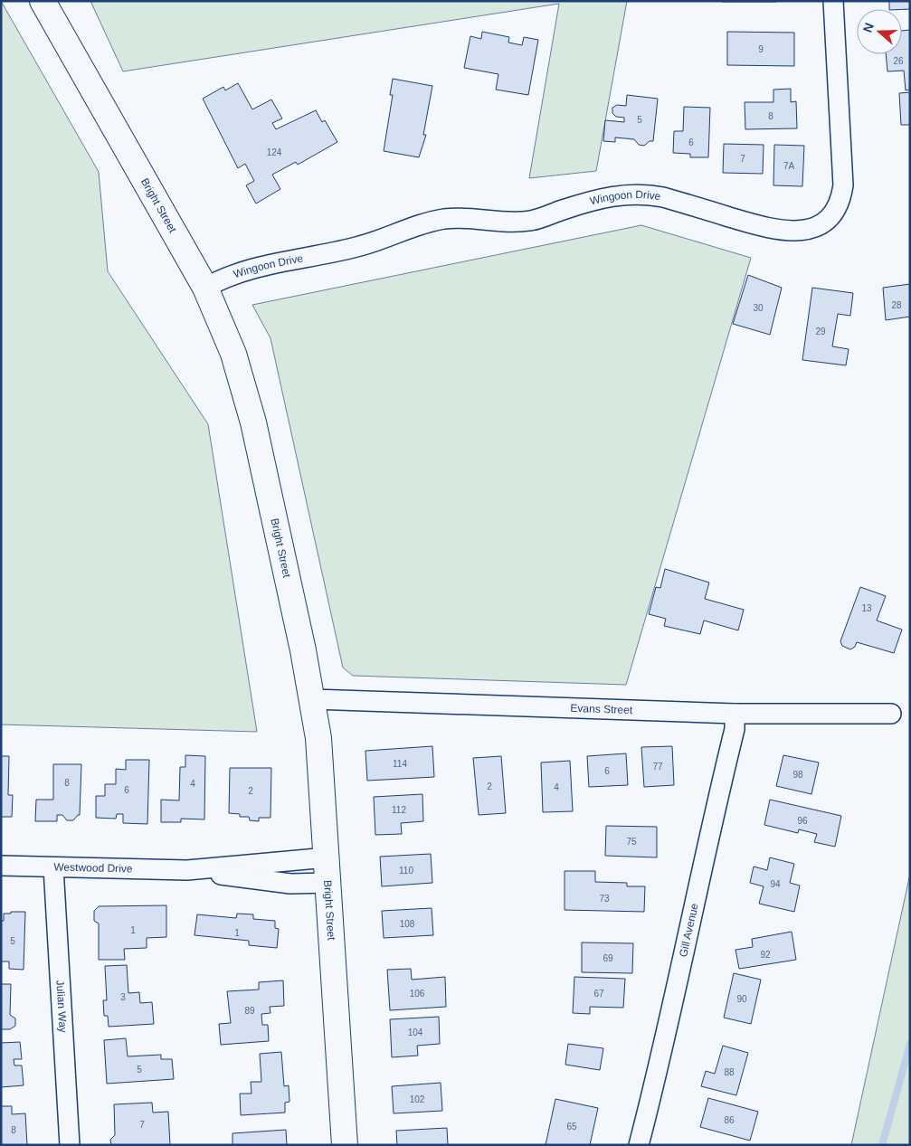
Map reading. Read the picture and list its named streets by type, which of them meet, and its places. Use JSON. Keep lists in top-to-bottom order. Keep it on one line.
{"streets":{"street":["Wingoon Drive","Bright Street","Evans Street","Westwood Drive","Gill Avenue","Julian Way"]},"crossings":[["Wingoon Drive","Bright Street"],["Bright Street","Evans Street"],["Bright Street","Westwood Drive"],["Evans Street","Gill Avenue"],["Westwood Drive","Julian Way"]],"house_numbers":["9","26","8","5","6","124","7","7A","28","30","29","13","114","77","6","98","8","4","2","4","6","2","112","96","75","110","94","73","108","1","1","5","92","69","106","67","3","90","89","104","5","88","102","86","7","65","8"],"north":"left"}
